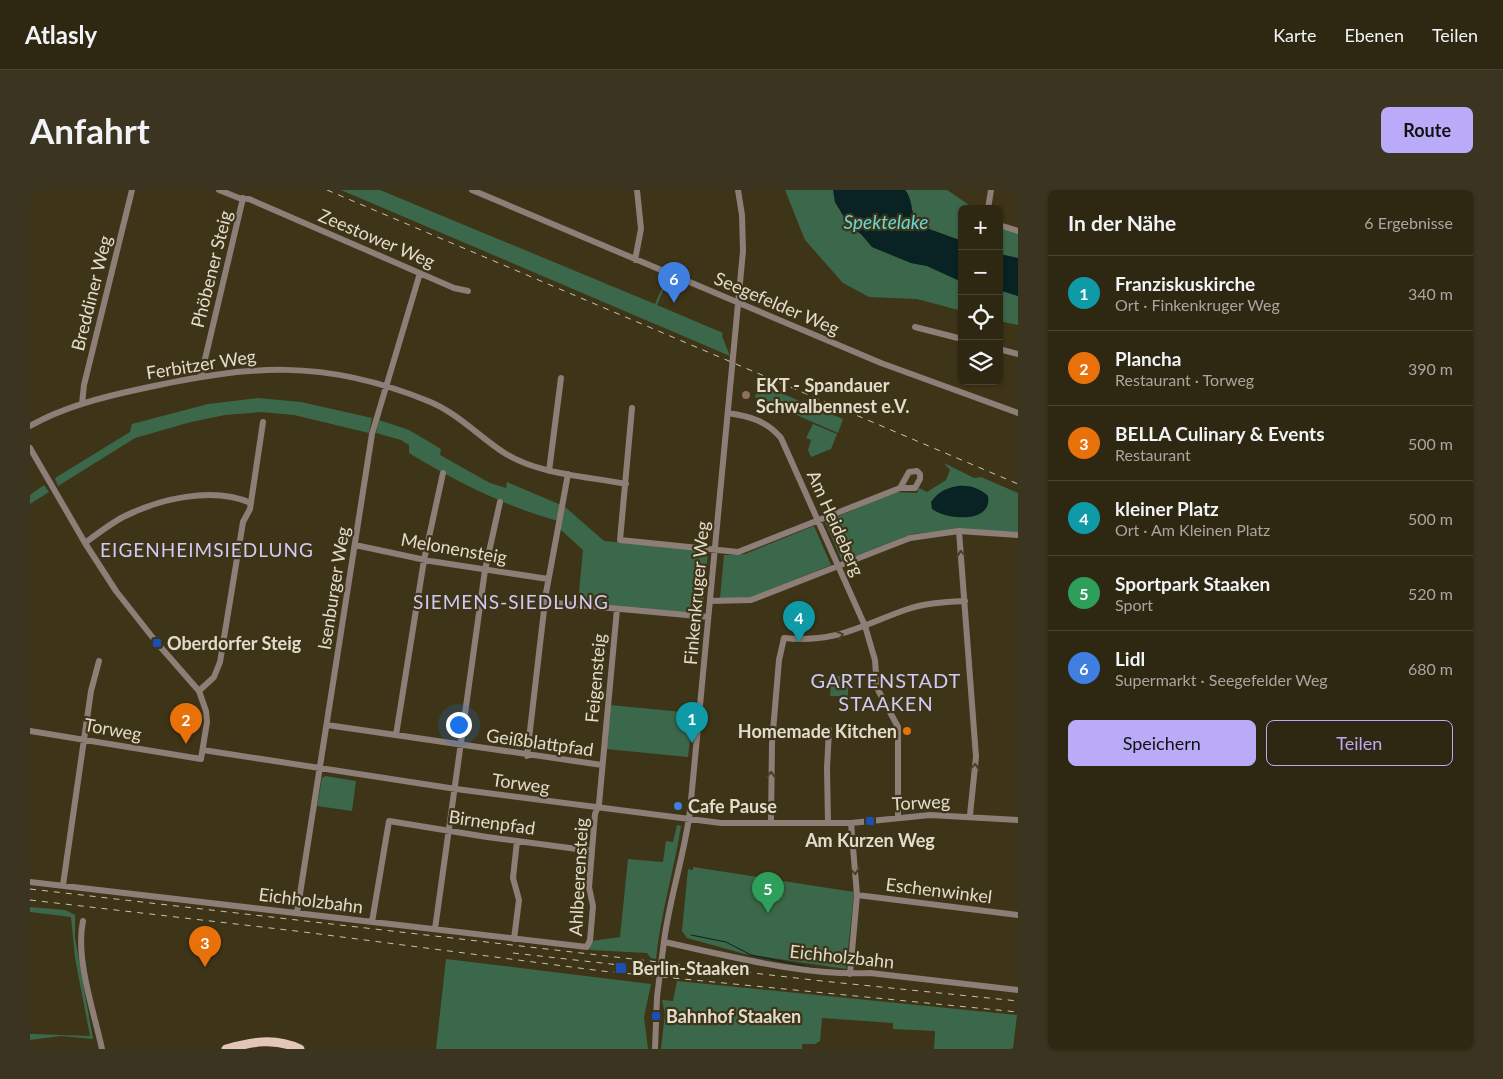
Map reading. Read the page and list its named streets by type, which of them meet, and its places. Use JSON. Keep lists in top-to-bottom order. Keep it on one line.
{"streets":{"street":["Zeestower Weg","Phöbener Steig","Breddiner Weg","Seegefelder Weg","Ferbitzer Weg","Am Heideberg","Melonensteig","Isenburger Weg","Finkenkruger Weg","Feigensteig","Torweg","Geißblattpfad","Birnenpfad","Ahlbeerensteig","Eschenwinkel","Eichholzbahn"]},"crossings":[["Zeestower Weg","Phöbener Steig"],["Zeestower Weg","Isenburger Weg"],["Phöbener Steig","Ferbitzer Weg"],["Breddiner Weg","Ferbitzer Weg"],["Seegefelder Weg","Finkenkruger Weg"],["Ferbitzer Weg","Isenburger Weg"],["Am Heideberg","Finkenkruger Weg"],["Am Heideberg","Torweg"],["Melonensteig","Isenburger Weg"],["Isenburger Weg","Torweg"],["Isenburger Weg","Geißblattpfad"],["Isenburger Weg","Eichholzbahn"],["Finkenkruger Weg","Torweg"],["Finkenkruger Weg","Eichholzbahn"],["Feigensteig","Torweg"],["Feigensteig","Geißblattpfad"],["Feigensteig","Ahlbeerensteig"],["Torweg","Ahlbeerensteig"],["Birnenpfad","Ahlbeerensteig"],["Birnenpfad","Eichholzbahn"],["Ahlbeerensteig","Eichholzbahn"]],"districts":["EIGENHEIMSIEDLUNG","SIEMENS-SIEDLUNG","GARTENSTADT STAAKEN"],"water":["Spektelake"],"places":{"other":["EKT - Spandauer Schwalbennest e.V.","Homemade Kitchen","Cafe Pause"],"transit":["Oberdorfer Steig","Am Kurzen Weg","Berlin-Staaken","Bahnhof Staaken"]},"page":{"header":"Atlasly","nav":["Karte","Ebenen","Teilen"],"buttons":["Route",["Speichern","Teilen"]],"title":"Anfahrt","heading":["In der Nähe","6 Ergebnisse"],"map_buttons":["+","−"],"list":[{"mark":"1","name":"Franziskuskirche","note":"Ort · Finkenkruger Weg","value":"340 m"},{"mark":"2","name":"Plancha","note":"Restaurant · Torweg","value":"390 m"},{"mark":"3","name":"BELLA Culinary & Events","note":"Restaurant","value":"500 m"},{"mark":"4","name":"kleiner Platz","note":"Ort · Am Kleinen Platz","value":"500 m"},{"mark":"5","name":"Sportpark Staaken","note":"Sport","value":"520 m"},{"mark":"6","name":"Lidl","note":"Supermarkt · Seegefelder Weg","value":"680 m"}],"pins":["6","4","1","2","5","3"]}}
